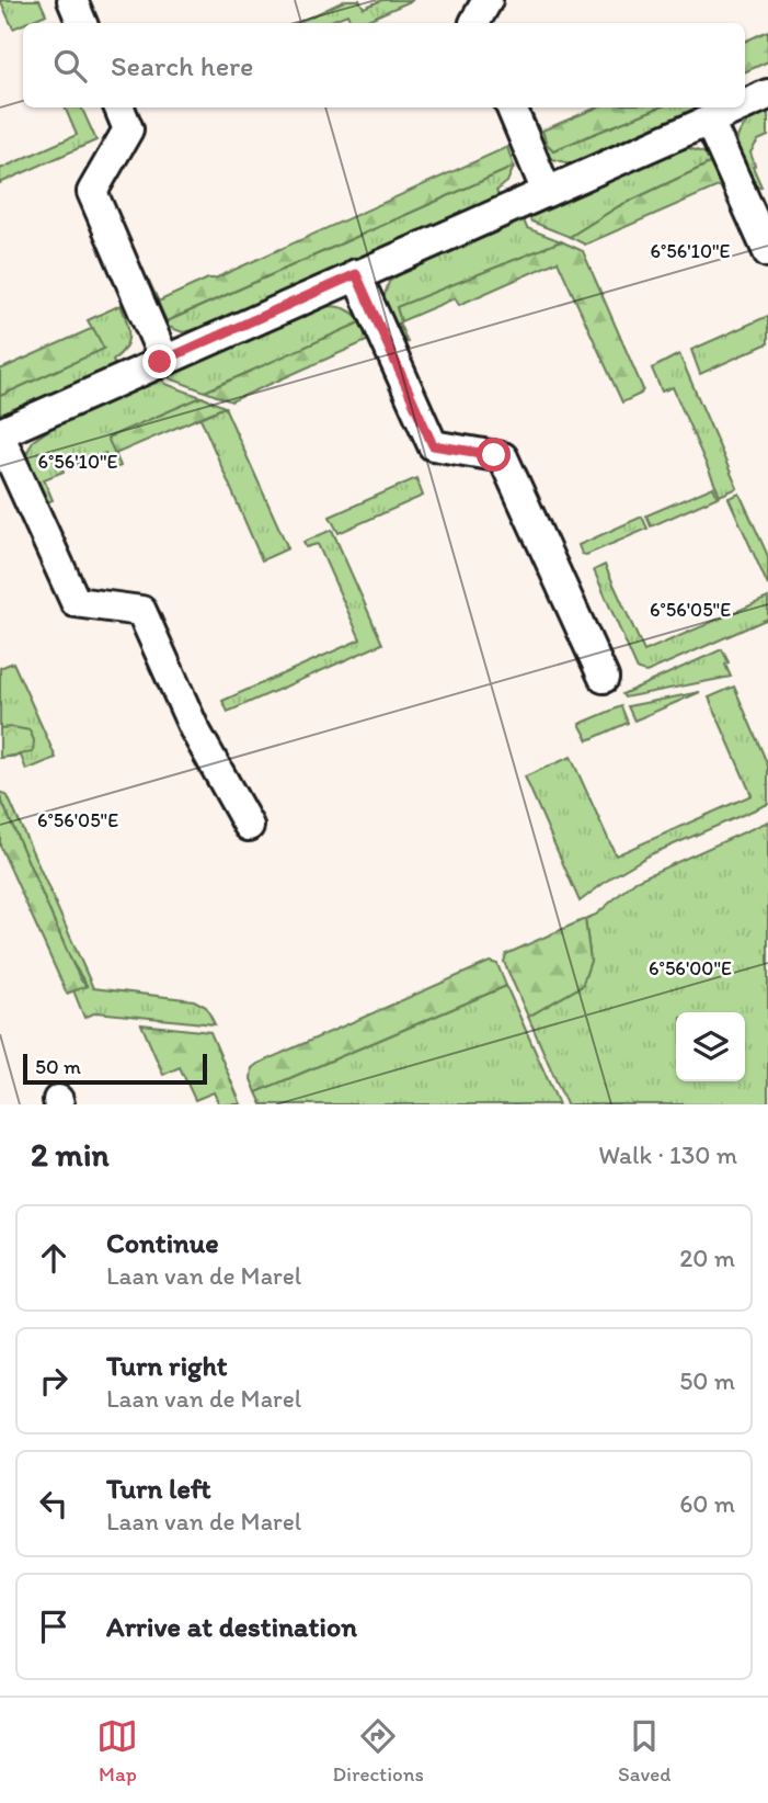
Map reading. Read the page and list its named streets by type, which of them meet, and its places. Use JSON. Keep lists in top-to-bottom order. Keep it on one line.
{"scale_bar":"50 m","page":{"search":"Search here","scale":"50 m","heading":["2 min","Walk · 130 m"],"list":[["Continue","Laan van de Marel","20 m"],["Turn right","Laan van de Marel","50 m"],["Turn left","Laan van de Marel","60 m"],"Arrive at destination"],"nav":["Map","Directions","Saved"]},"coordinates":["6°56'10\"E","6°56'05\"E","6°56'00\"E"]}
